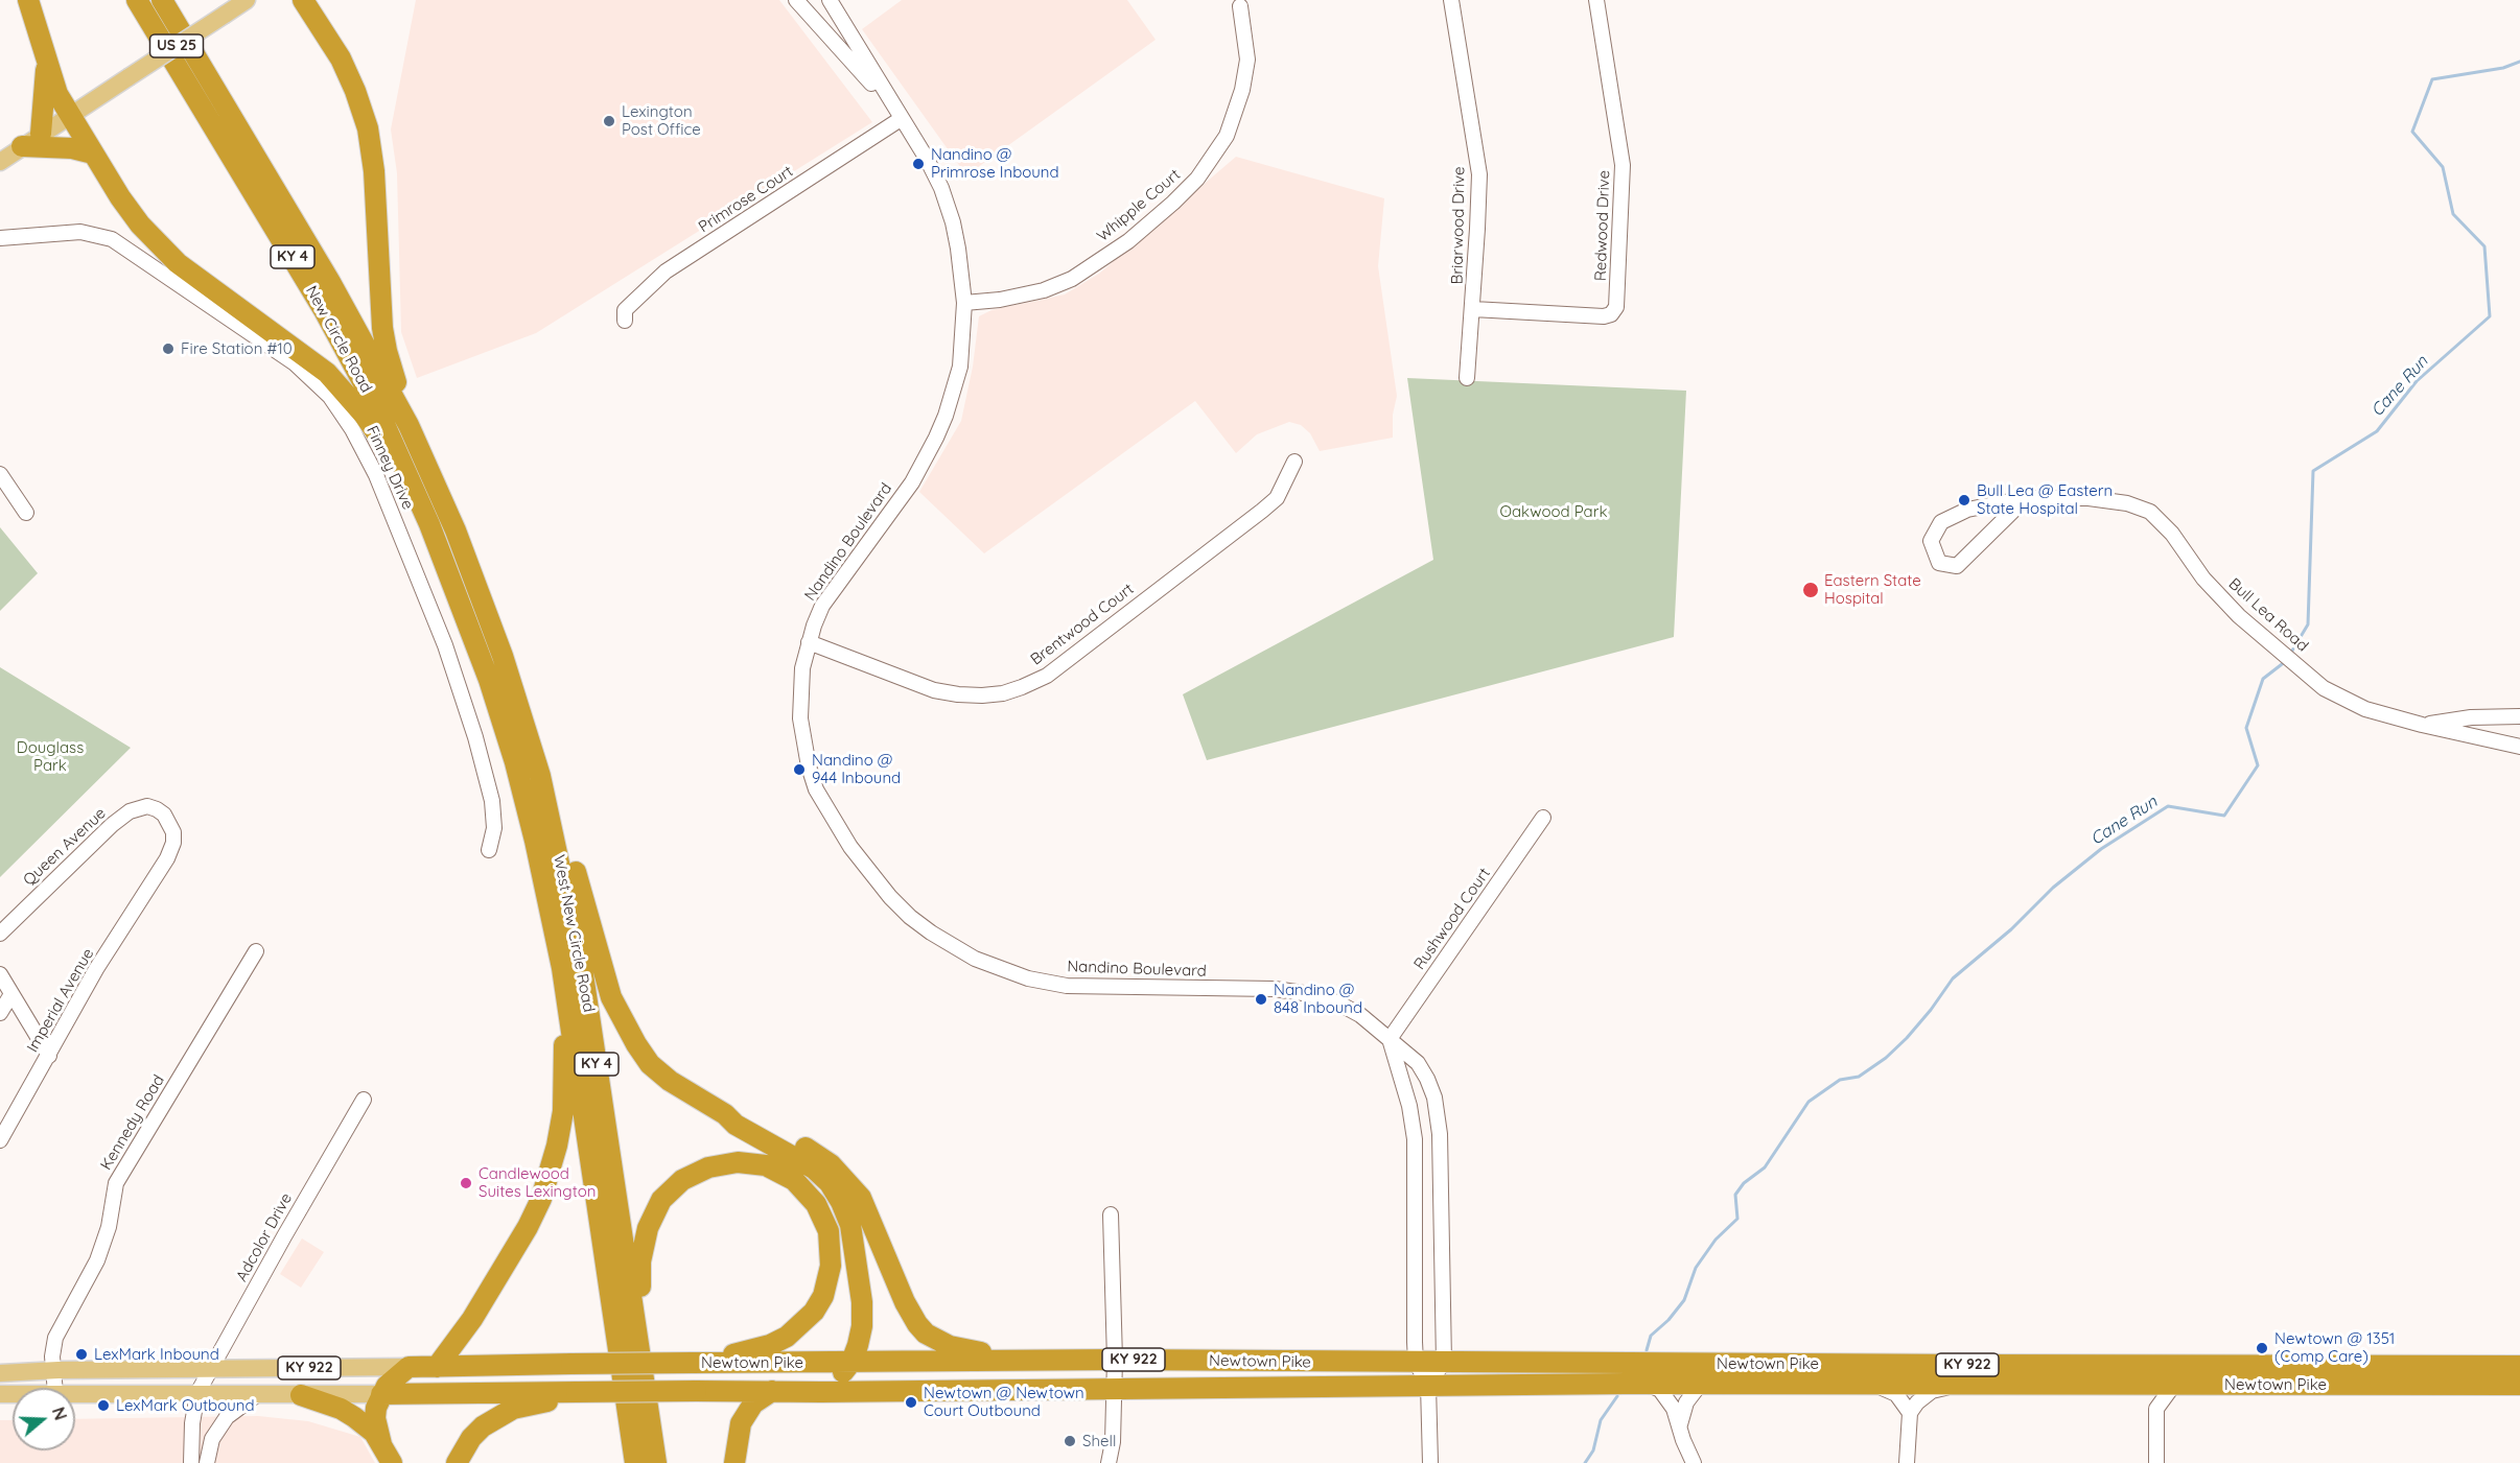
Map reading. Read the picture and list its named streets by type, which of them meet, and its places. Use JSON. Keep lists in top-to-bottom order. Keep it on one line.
{"streets":{"highway":["KY 4","New Circle Road","West New Circle Road","KY 922","Newtown Pike"],"main road":["US 25"],"street":["Primrose Court","Whipple Court","Briarwood Drive","Redwood Drive","Finney Drive","Nandino Boulevard","Bull Lea Road","Brentwood Court","Queen Avenue","Rushwood Court","Imperial Avenue","Kennedy Road","Adcolor Drive"]},"crossings":[["Primrose Court","Nandino Boulevard"],["Whipple Court","Nandino Boulevard"],["Briarwood Drive","Redwood Drive"],["New Circle Road","West New Circle Road"],["Nandino Boulevard","Brentwood Court"],["Nandino Boulevard","Rushwood Court"],["Nandino Boulevard","Newtown Pike"],["Queen Avenue","Imperial Avenue"],["Kennedy Road","Newtown Pike"],["Adcolor Drive","Newtown Pike"]],"water":["Cane Run"],"parks":["Oakwood Park","Douglass Park"],"places":["Lexington Post Office","Nandino @ Primrose Inbound","Fire Station #10","Bull Lea @ Eastern State Hospital","Eastern State Hospital","Nandino @ 944 Inbound","Nandino @ 848 Inbound","Candlewood Suites Lexington","Newtown @ 1351 (Comp Care)","LexMark Inbound","Newtown @ Newtown Court Outbound","LexMark Outbound","Shell"],"north":"right"}
